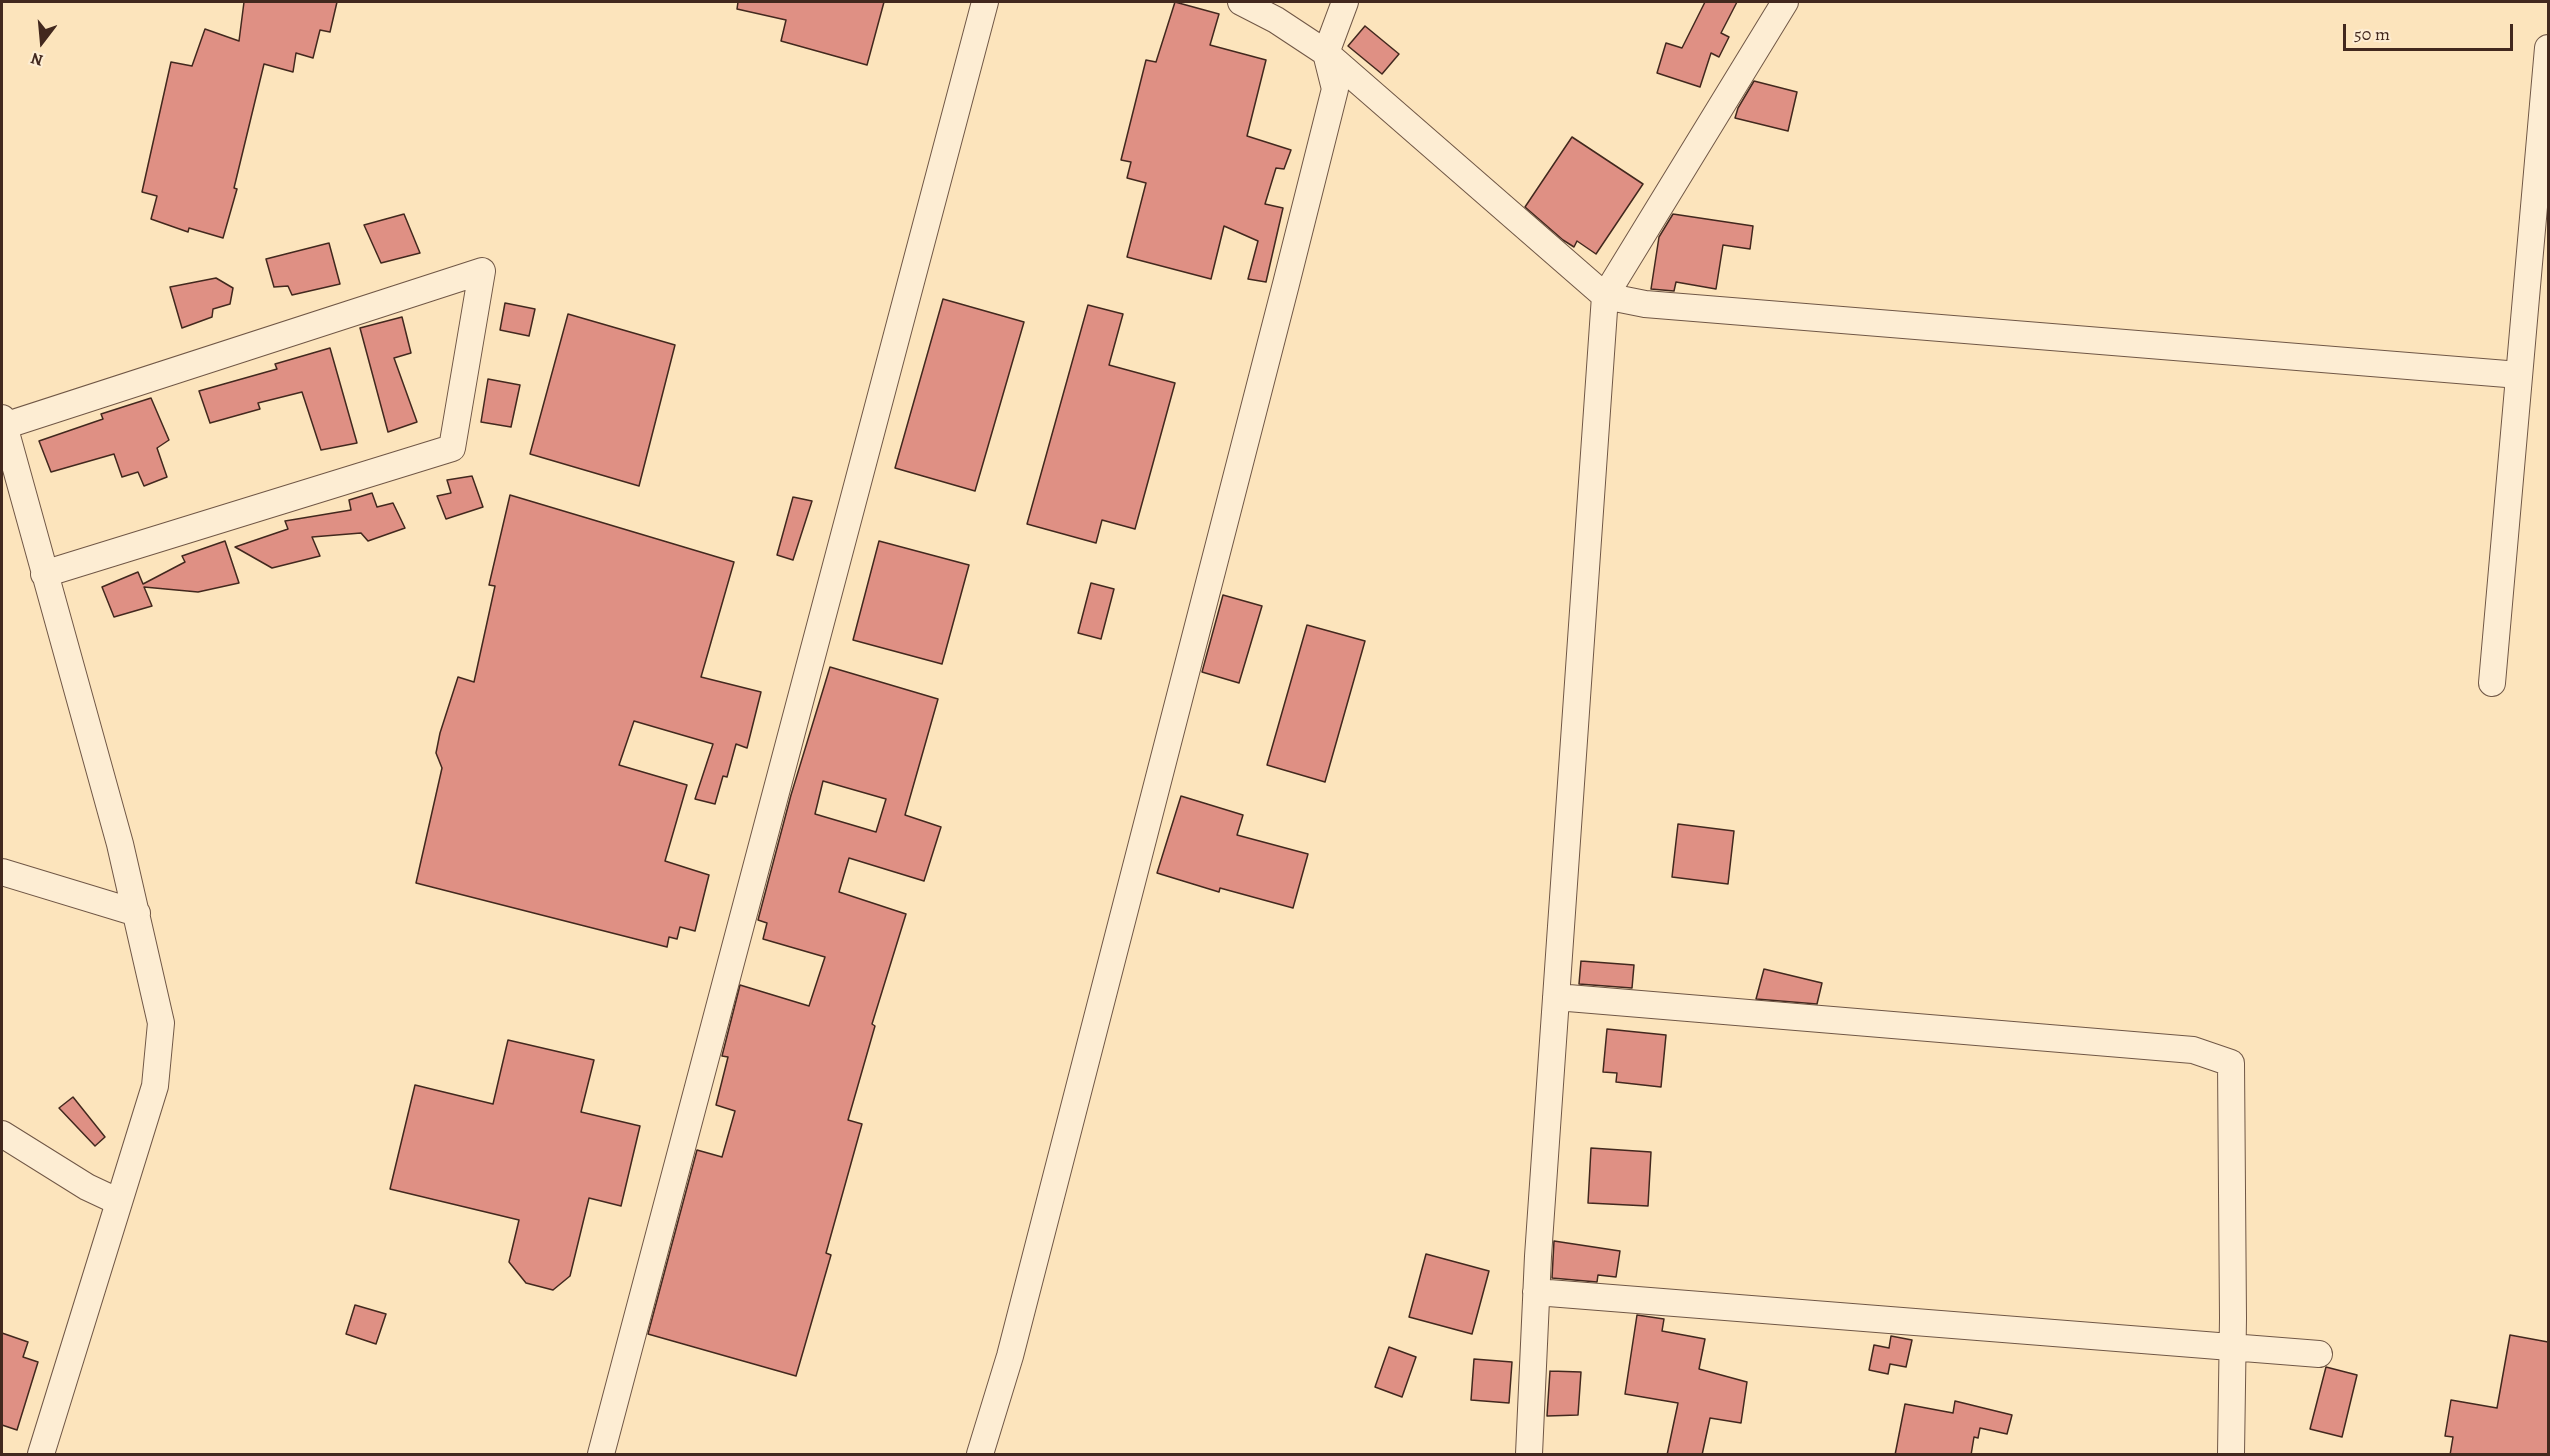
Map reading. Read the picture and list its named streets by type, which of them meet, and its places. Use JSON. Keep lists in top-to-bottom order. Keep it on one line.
{"scale_bar":"50 m","north":"bottom"}
